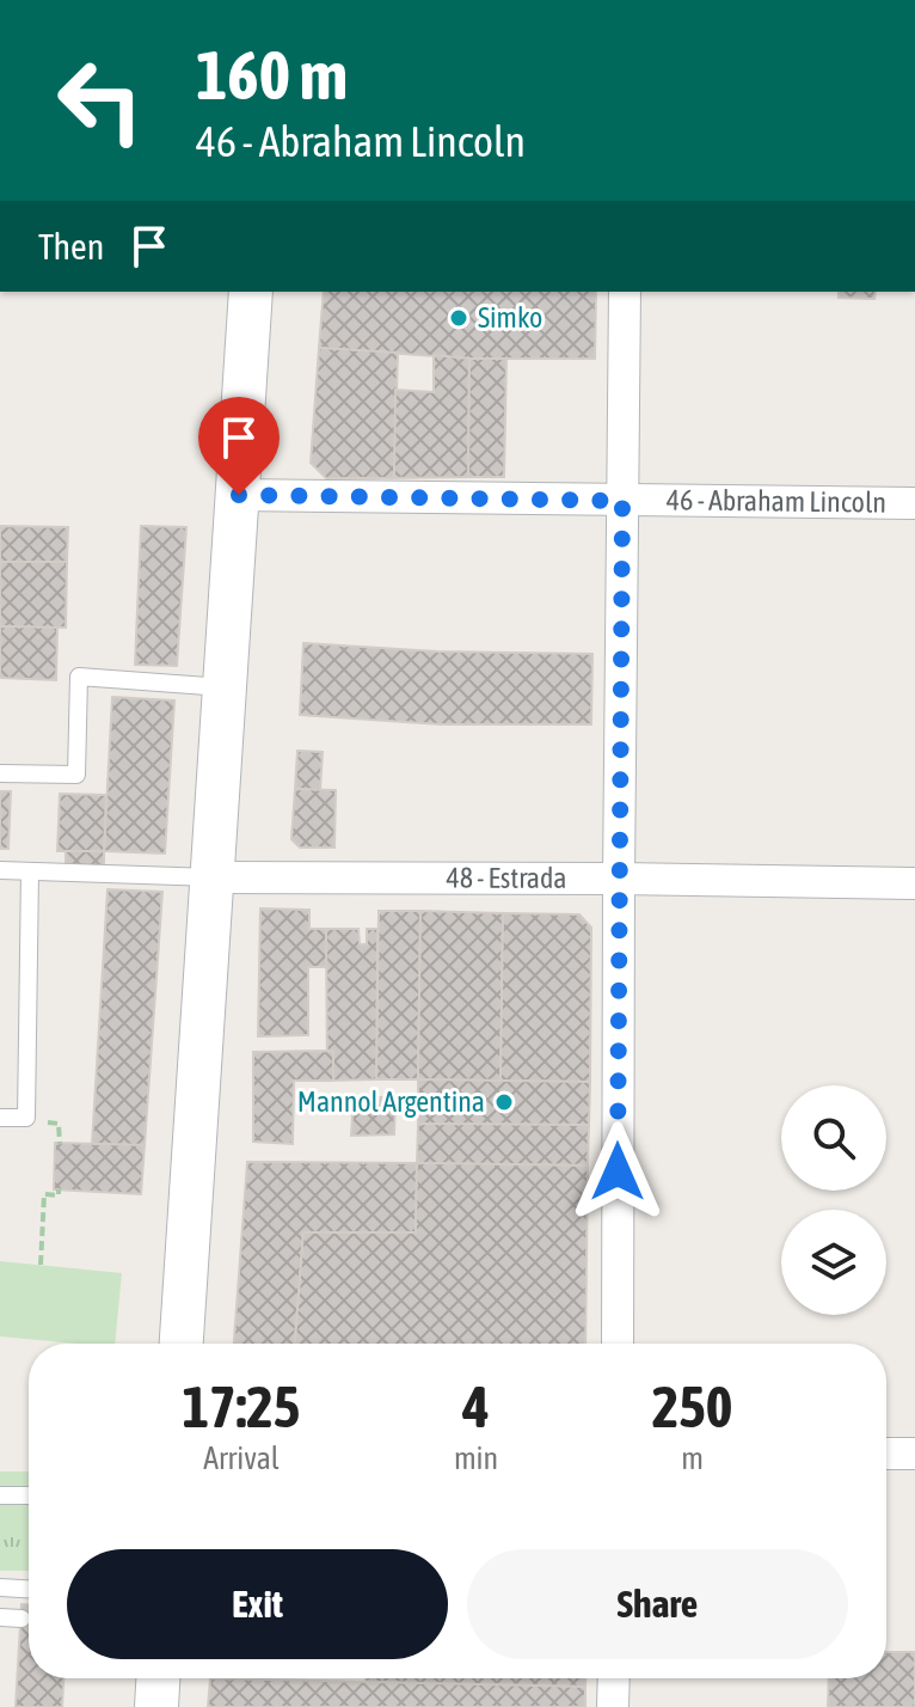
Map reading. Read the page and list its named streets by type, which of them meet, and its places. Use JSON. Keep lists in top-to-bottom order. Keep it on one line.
{"streets":{"street":["46 - Abraham Lincoln","48 - Estrada"]},"places":["Simko","Mannol Argentina"],"page":{"turn":["160 m","46 - Abraham Lincoln"],"then":"Then","eta":["17:25","Arrival","4","min","250","m"],"buttons":["Exit","Share"]}}
